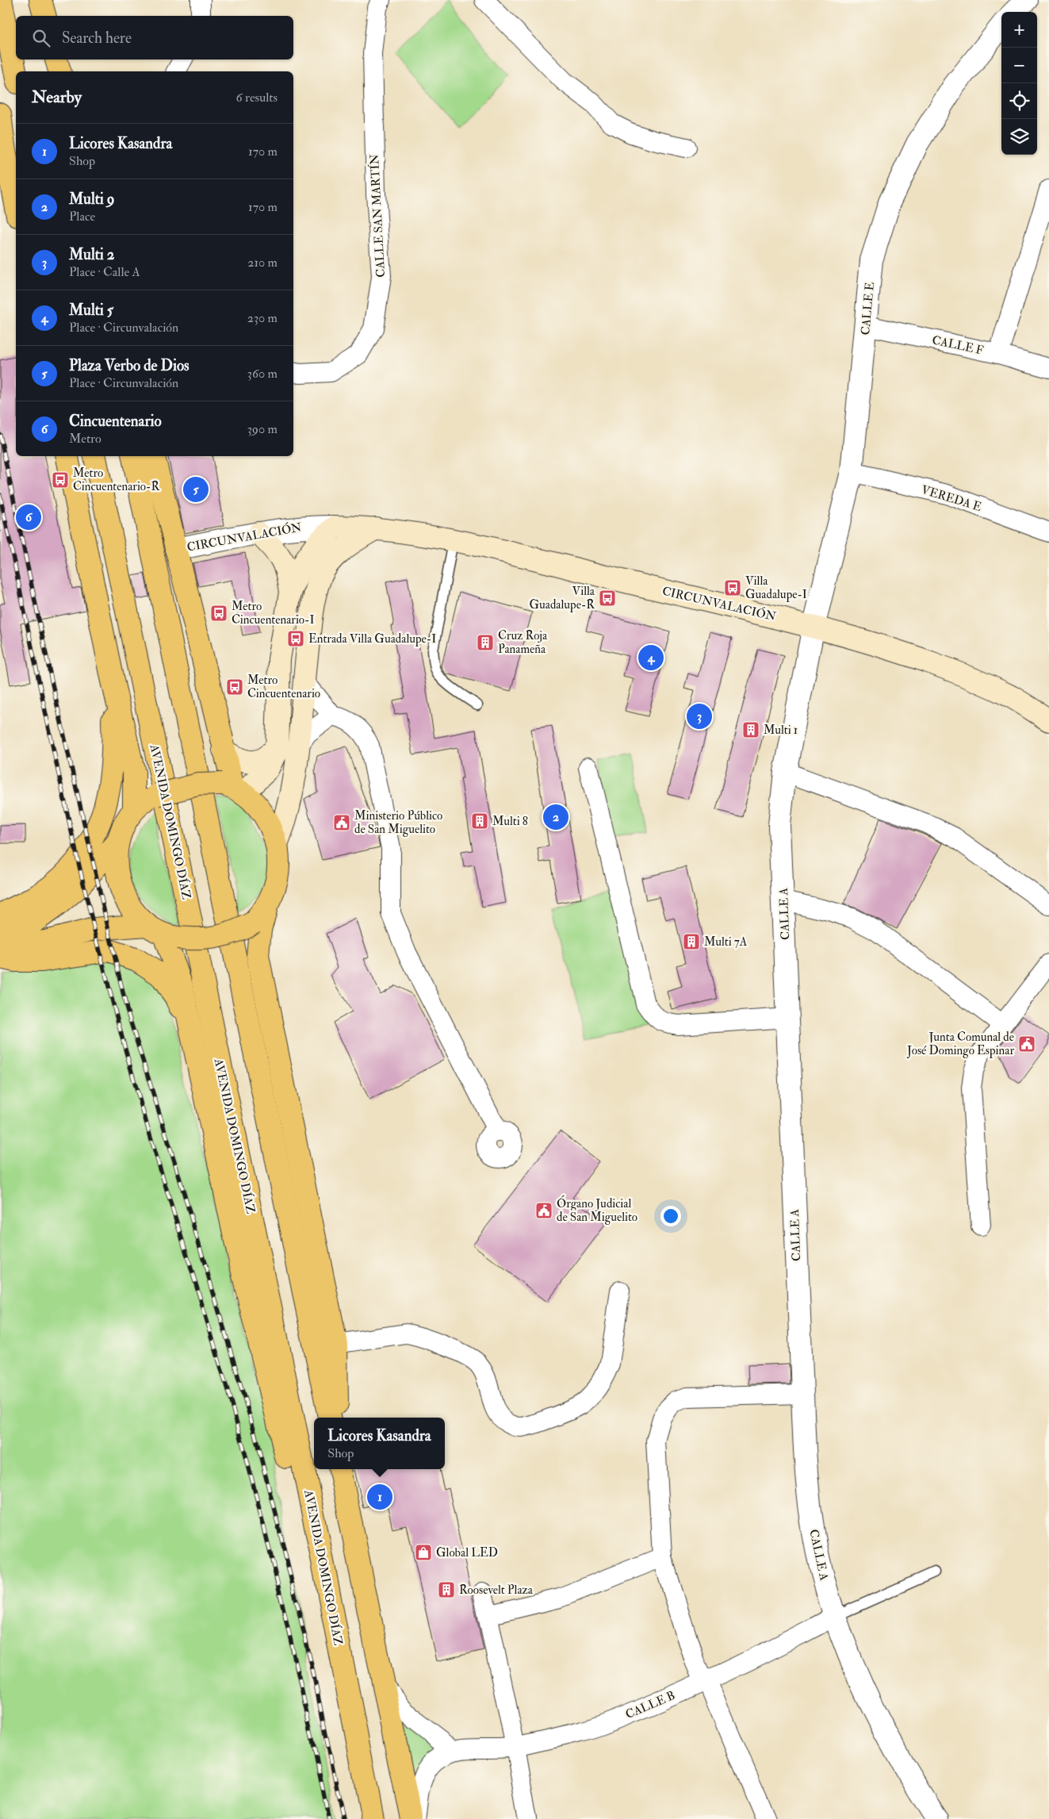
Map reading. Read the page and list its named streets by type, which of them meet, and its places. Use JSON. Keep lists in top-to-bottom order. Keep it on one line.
{"streets":{"main road":["CIRCUNVALACIÓN","AVENIDA DOMINGO DÍAZ"],"street":["CALLE SAN MARTÍN","CALLE E","CALLE F","VEREDA E","CALLE A","CALLE B"]},"crossings":[["CALLE E","CALLE F"],["CALLE E","VEREDA E"],["CALLE E","CIRCUNVALACIÓN"],["CALLE E","CALLE A"],["CIRCUNVALACIÓN","CALLE A"],["CALLE A","CALLE B"]],"places":{"bus stop":["Metro Cincuentenario-R","Villa Guadalupe-I","Villa Guadalupe-R","Metro Cincuentenario-I","Entrada Villa Guadalupe-I","Metro Cincuentenario"],"building":["Cruz Roja Panameña","Multi 1","Multi 8","Multi 7A","Roosevelt Plaza"],"public building":["Ministerio Público de San Miguelito","Junta Comunal de José Domingo Espinar","Órgano Judicial de San Miguelito"],"shop":["Global LED"]},"page":{"map_buttons":["+","−"],"search":"Search here","heading":["Nearby","6 results"],"list":[{"mark":"1","name":"Licores Kasandra","note":"Shop","value":"170 m"},{"mark":"2","name":"Multi 9","note":"Place","value":"170 m"},{"mark":"3","name":"Multi 2","note":"Place · Calle A","value":"210 m"},{"mark":"4","name":"Multi 5","note":"Place · Circunvalación","value":"230 m"},{"mark":"5","name":"Plaza Verbo de Dios","note":"Place · Circunvalación","value":"360 m"},{"mark":"6","name":"Cincuentenario","note":"Metro","value":"390 m"}],"pins":["5","6","4","3","2","1"],"popup":["Licores Kasandra","Shop"]}}
